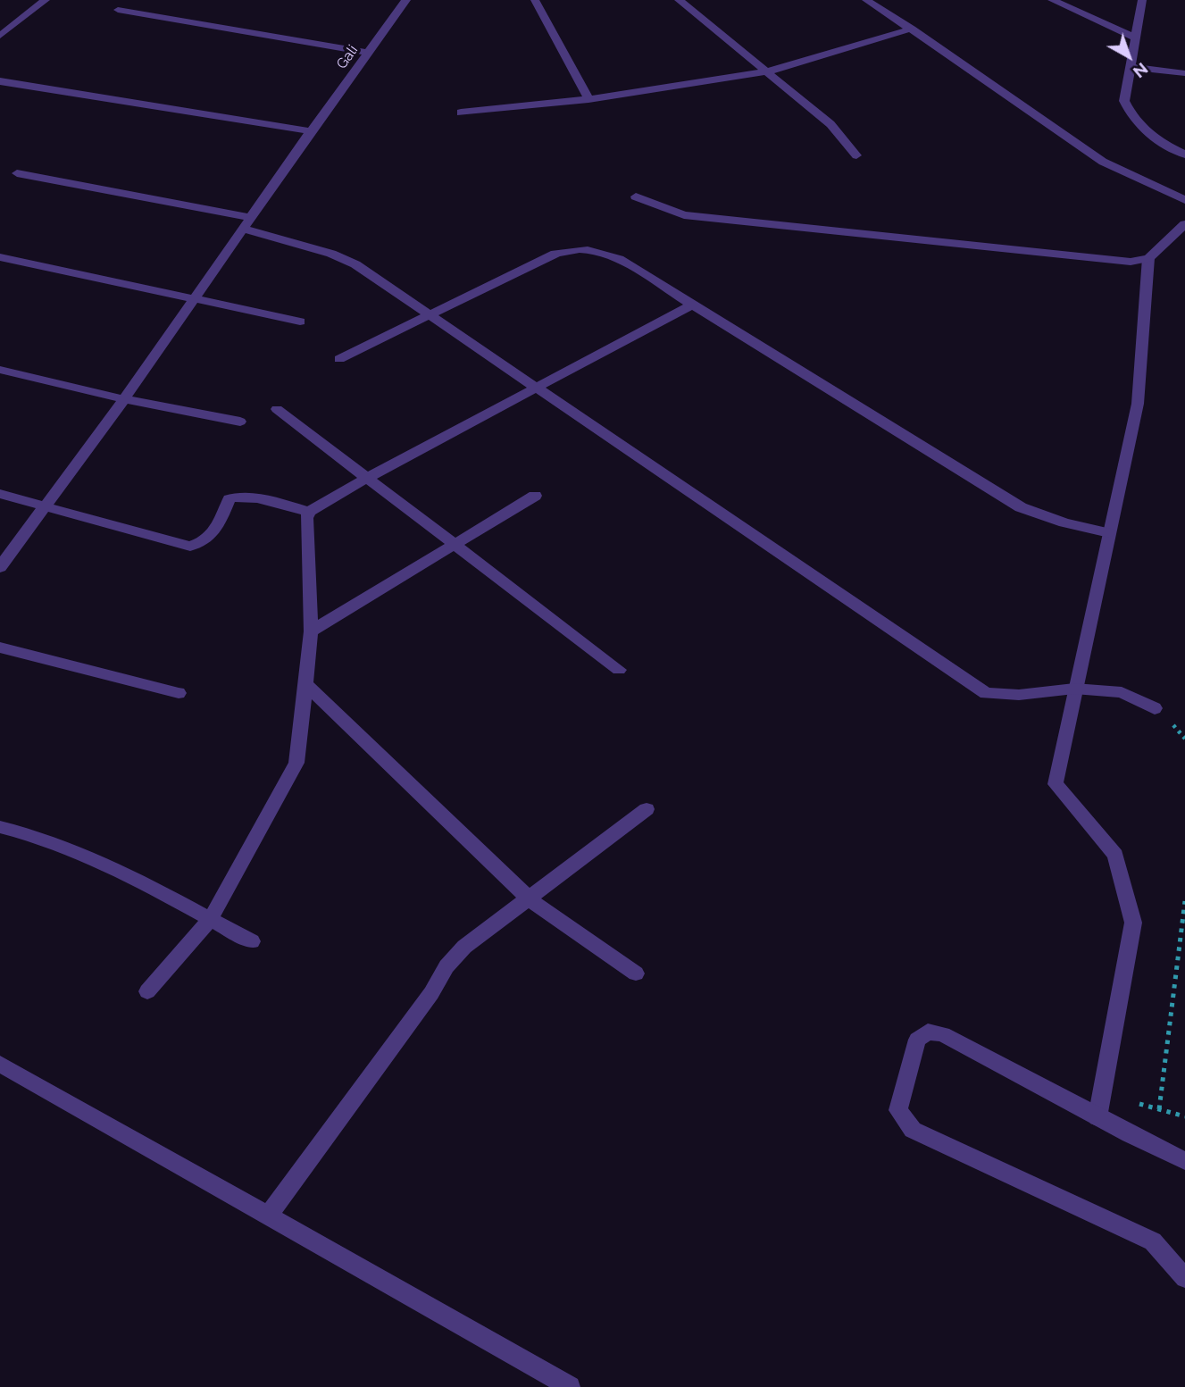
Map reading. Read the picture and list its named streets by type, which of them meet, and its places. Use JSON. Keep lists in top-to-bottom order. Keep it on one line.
{"streets":{"street":["Gali"]},"north":"bottom right"}
